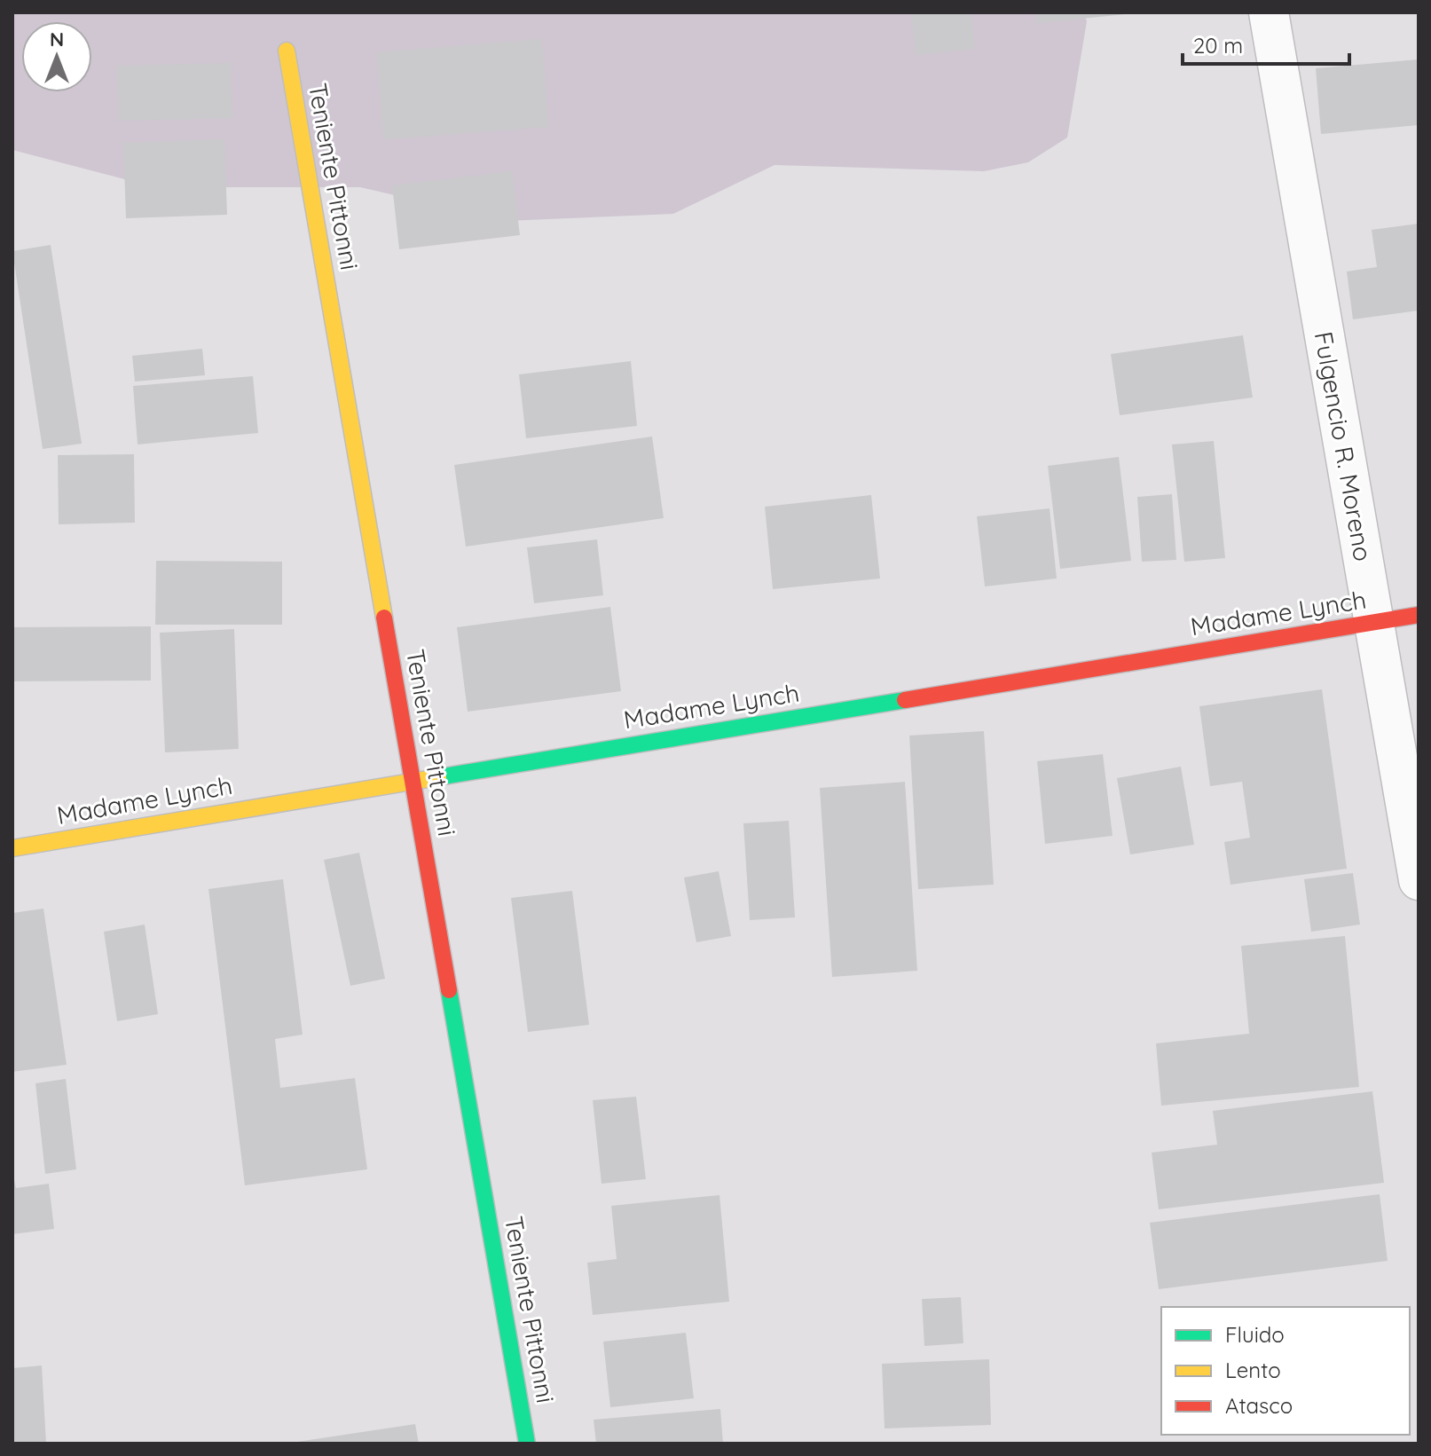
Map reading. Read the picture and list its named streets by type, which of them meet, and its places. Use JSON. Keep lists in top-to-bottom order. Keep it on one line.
{"streets":{"street":["Teniente Pittonni","Fulgencio R. Moreno","Madame Lynch"]},"crossings":[["Teniente Pittonni","Madame Lynch"],["Fulgencio R. Moreno","Madame Lynch"]],"legend":["Fluido","Lento","Atasco"],"scale_bar":"20 m","north":"top"}
